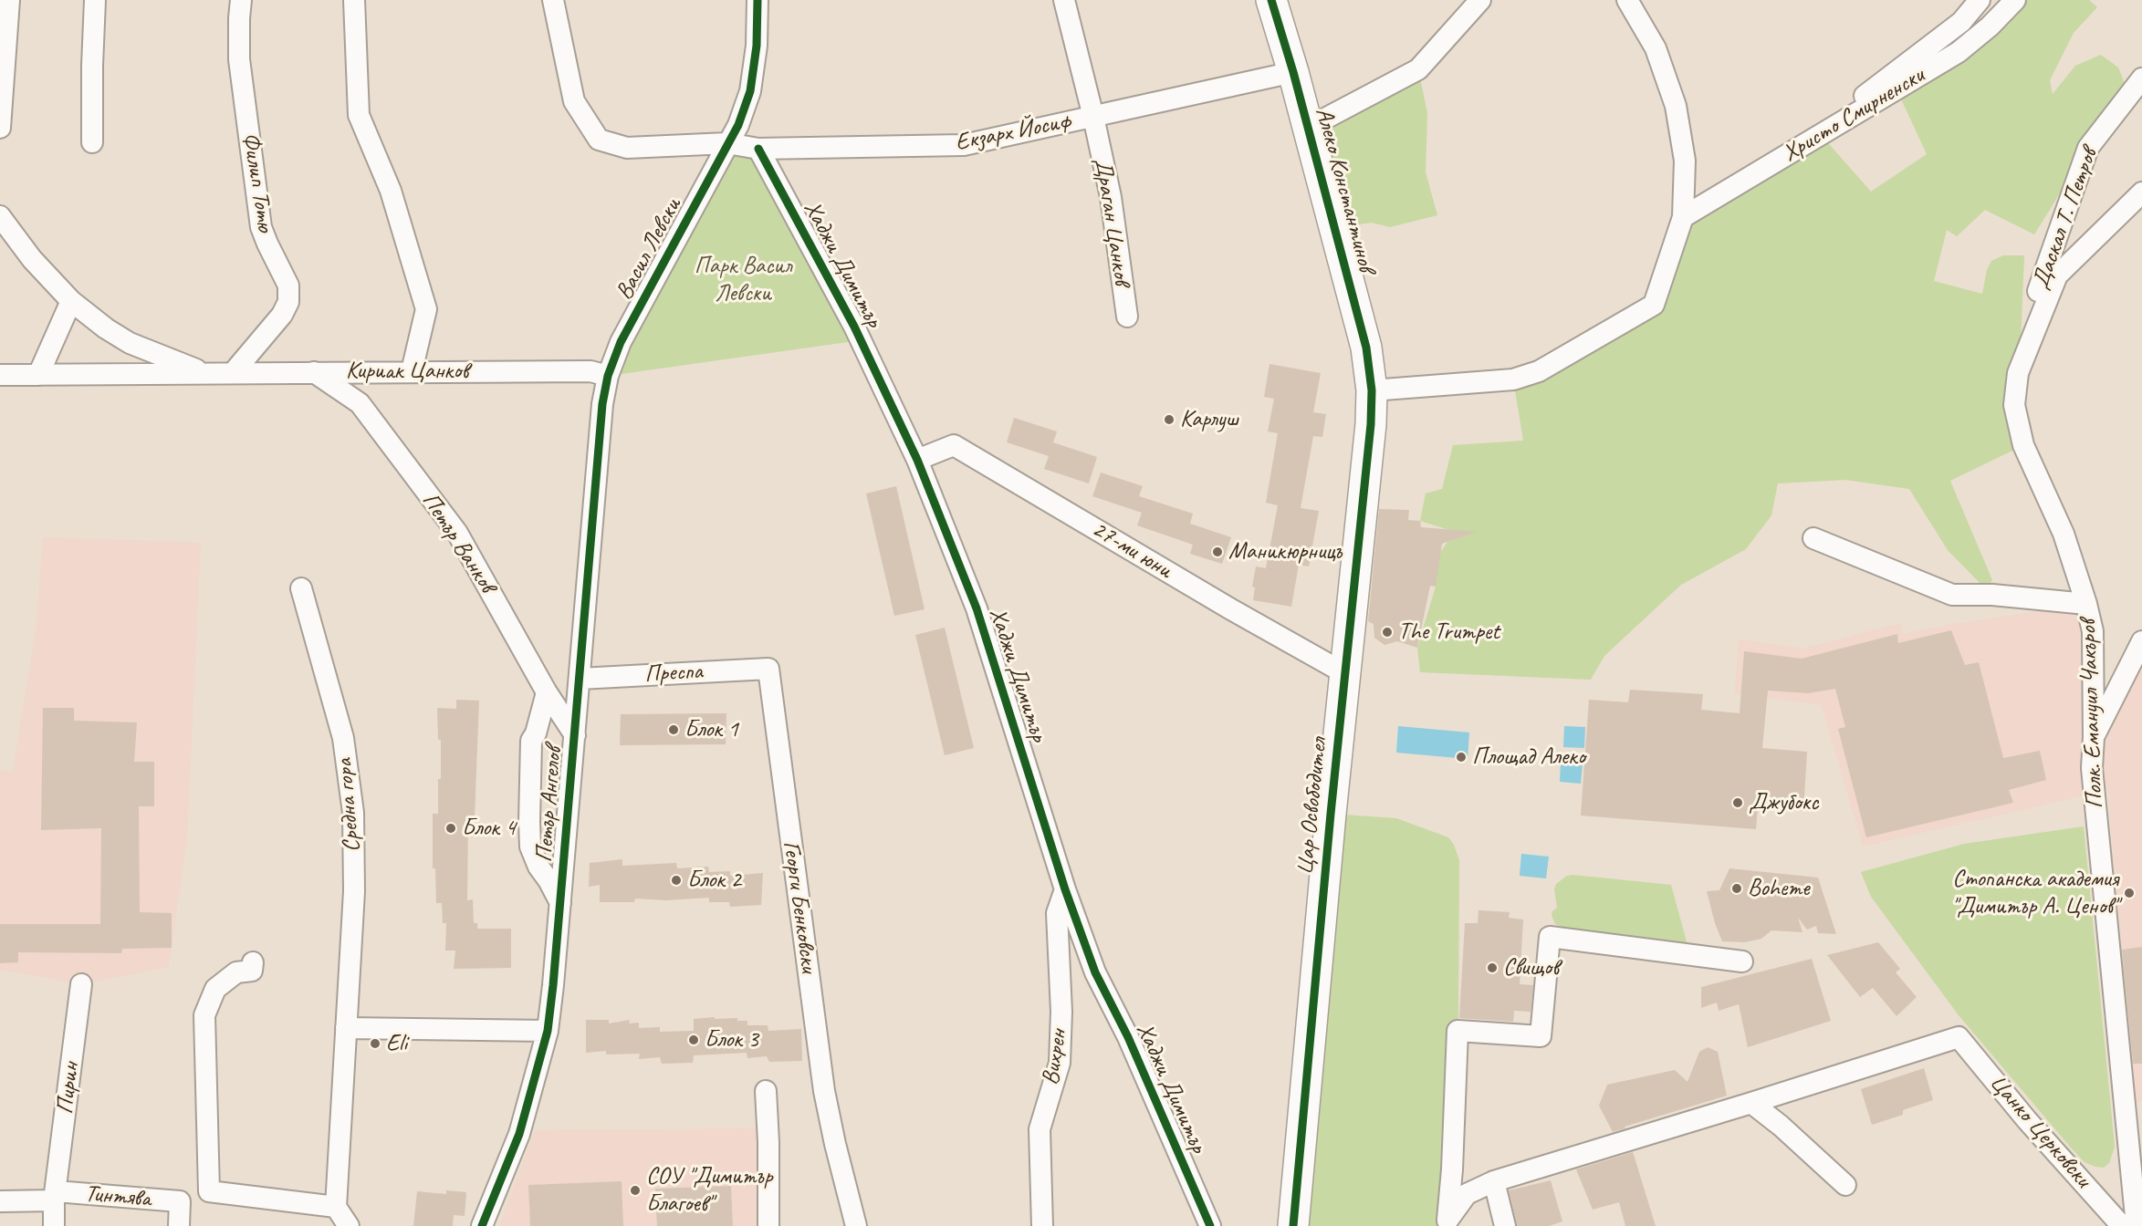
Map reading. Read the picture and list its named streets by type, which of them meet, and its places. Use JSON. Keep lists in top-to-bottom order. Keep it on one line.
{"streets":{"street":["Христо Смирненски","Екзарх Йосиф","Филип Тотю","Алеко Константинов","Даскал Т. Петров","Драган Цанков","Васил Левски","Хаджи Димитър","Кириак Цанков","Петър Ванков","27-ми юни","Преспа","Полк. Емануил Чакъров","Петър Ангелов","Средна гора","Цар Освободител","Георги Бенковски","Вихрен","Пирин","Цанко Церковски","Тинтява"]},"crossings":[["Екзарх Йосиф","Алеко Константинов"],["Екзарх Йосиф","Драган Цанков"],["Екзарх Йосиф","Васил Левски"],["Екзарх Йосиф","Хаджи Димитър"],["Филип Тотю","Кириак Цанков"],["Алеко Константинов","Цар Освободител"],["Даскал Т. Петров","Полк. Емануил Чакъров"],["Васил Левски","Кириак Цанков"],["Васил Левски","Петър Ангелов"],["Хаджи Димитър","27-ми юни"],["Хаджи Димитър","Вихрен"],["Кириак Цанков","Петър Ванков"],["Кириак Цанков","Петър Ангелов"],["Петър Ванков","Петър Ангелов"],["27-ми юни","Цар Освободител"],["Преспа","Петър Ангелов"],["Преспа","Георги Бенковски"],["Пирин","Тинтява"]],"parks":["Парк Васил Левски"],"places":["Карлуш","Маникюрницъ","The Trumpet","Блок 1","Площад Алеко","Джубокс","Блок 4","Блок 2","Boheme","Стопанска академия \"Димитър А. Ценов\"","Свищов","Блок 3","Eli","СОУ \"Димитър Благоев\""]}
